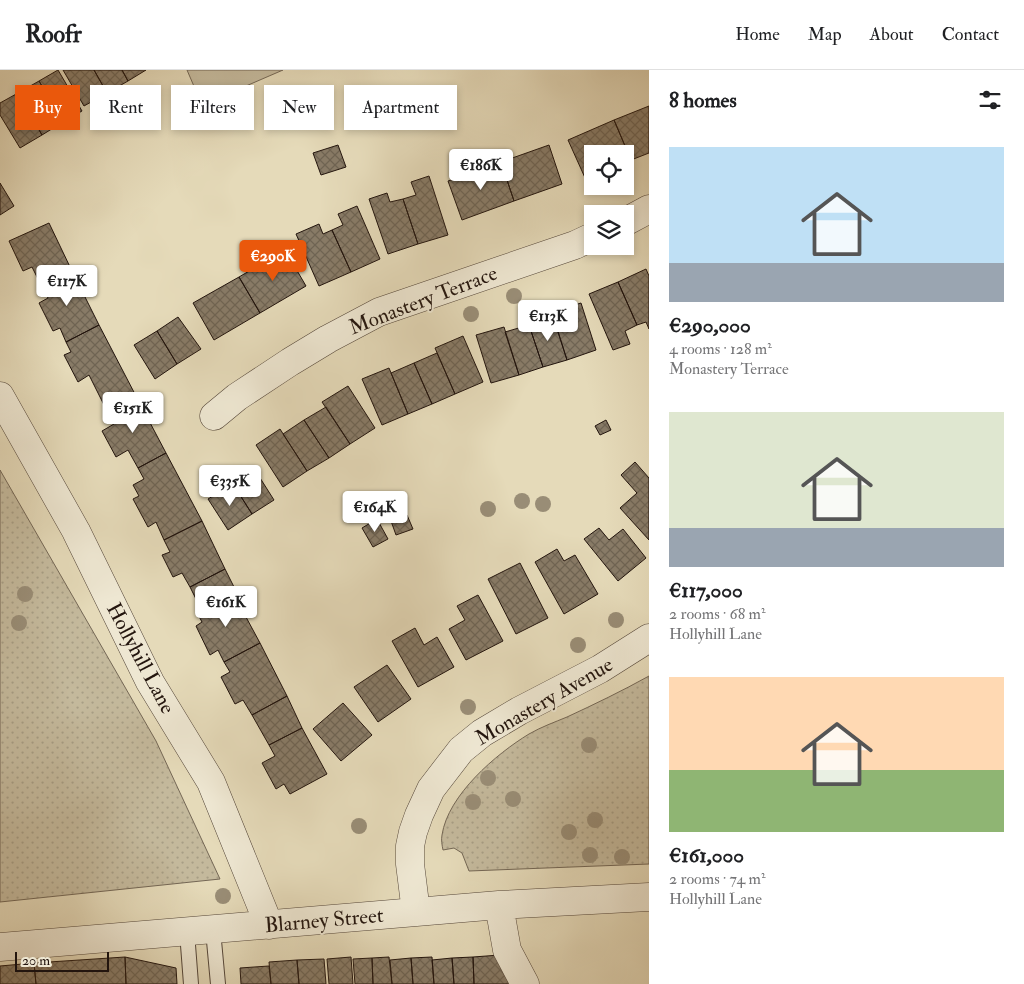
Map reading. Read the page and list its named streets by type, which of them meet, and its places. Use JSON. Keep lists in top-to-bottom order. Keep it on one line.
{"streets":{"street":["Monastery Terrace","Hollyhill Lane","Monastery Avenue","Blarney Street"]},"crossings":[["Hollyhill Lane","Blarney Street"],["Monastery Avenue","Blarney Street"]],"scale_bar":"20 m","page":{"header":"Roofr","nav":["Home","Map","About","Contact"],"heading":"8 homes","chip":["Buy","Rent","Filters","New","Apartment"],"list":[{"name":"€290,000","note":"4 rooms · 128 m² · Monastery Terrace"},{"name":"€117,000","note":"2 rooms · 68 m² · Hollyhill Lane"},{"name":"€161,000","note":"2 rooms · 74 m² · Hollyhill Lane"}],"price":["€186K","€290K","€117K","€113K","€151K","€335K","€164K","€161K"],"scale":"20 m"}}
